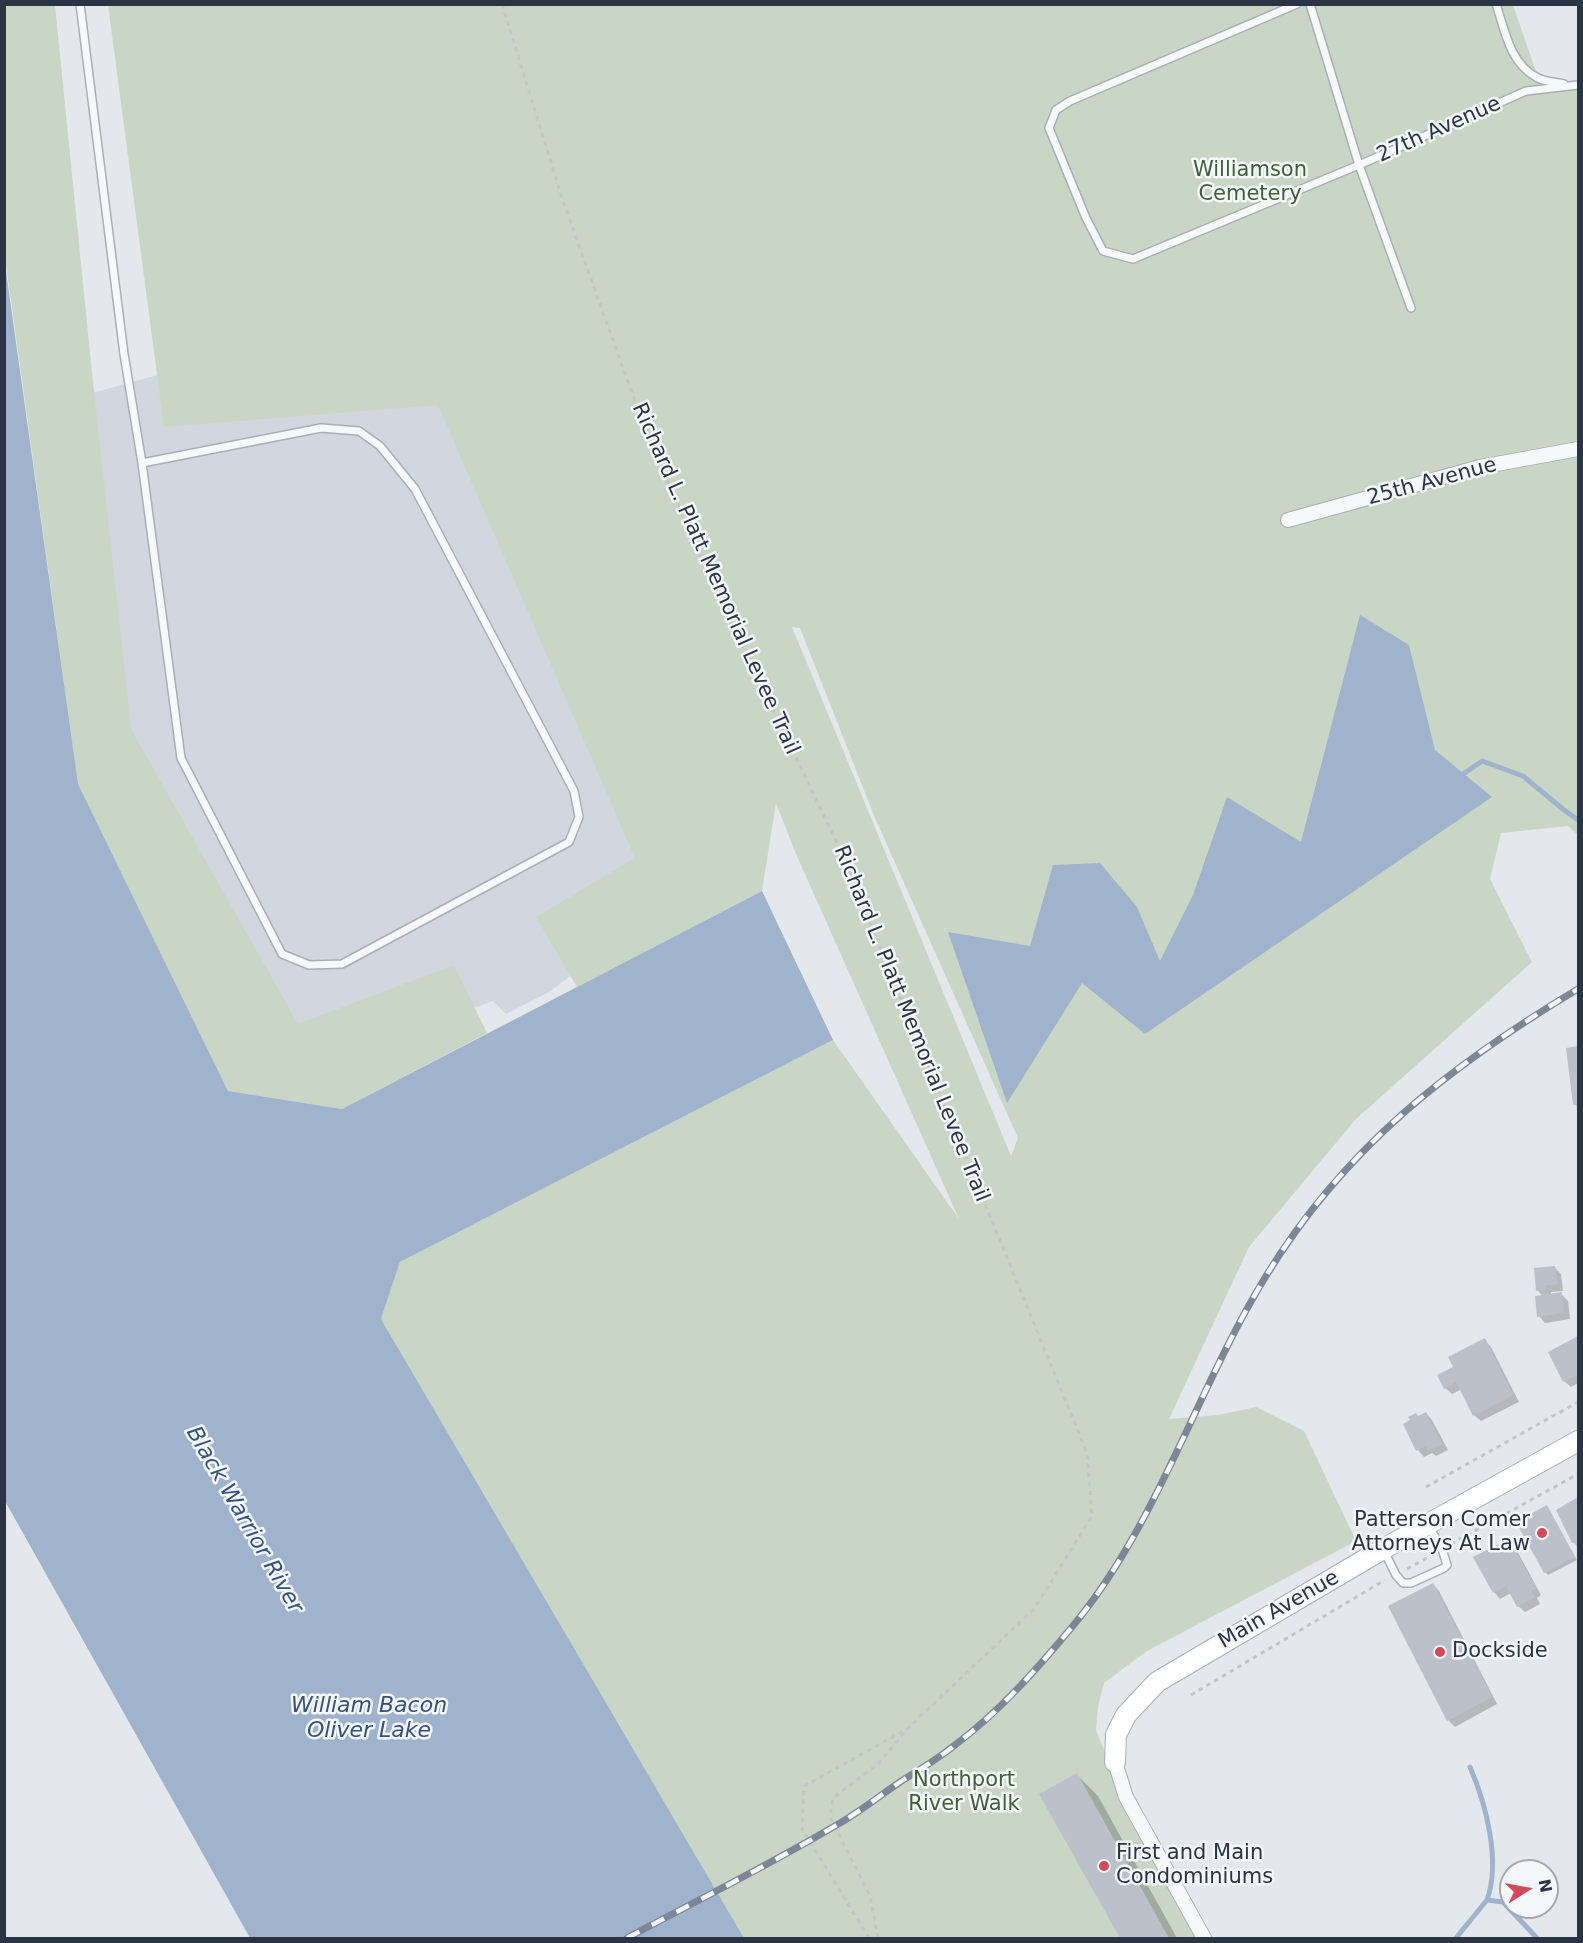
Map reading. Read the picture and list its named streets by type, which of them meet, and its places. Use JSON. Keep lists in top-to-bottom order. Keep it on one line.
{"streets":{"main road":["Main Avenue"],"street":["25th Avenue"],"lane":["27th Avenue"],"path":["Richard L. Platt Memorial Levee Trail"]},"water":["Black Warrior River","William Bacon Oliver Lake"],"parks":["Williamson Cemetery","Northport River Walk"],"places":["Patterson Comer Attorneys At Law","Dockside","First and Main Condominiums"],"north":"right"}
